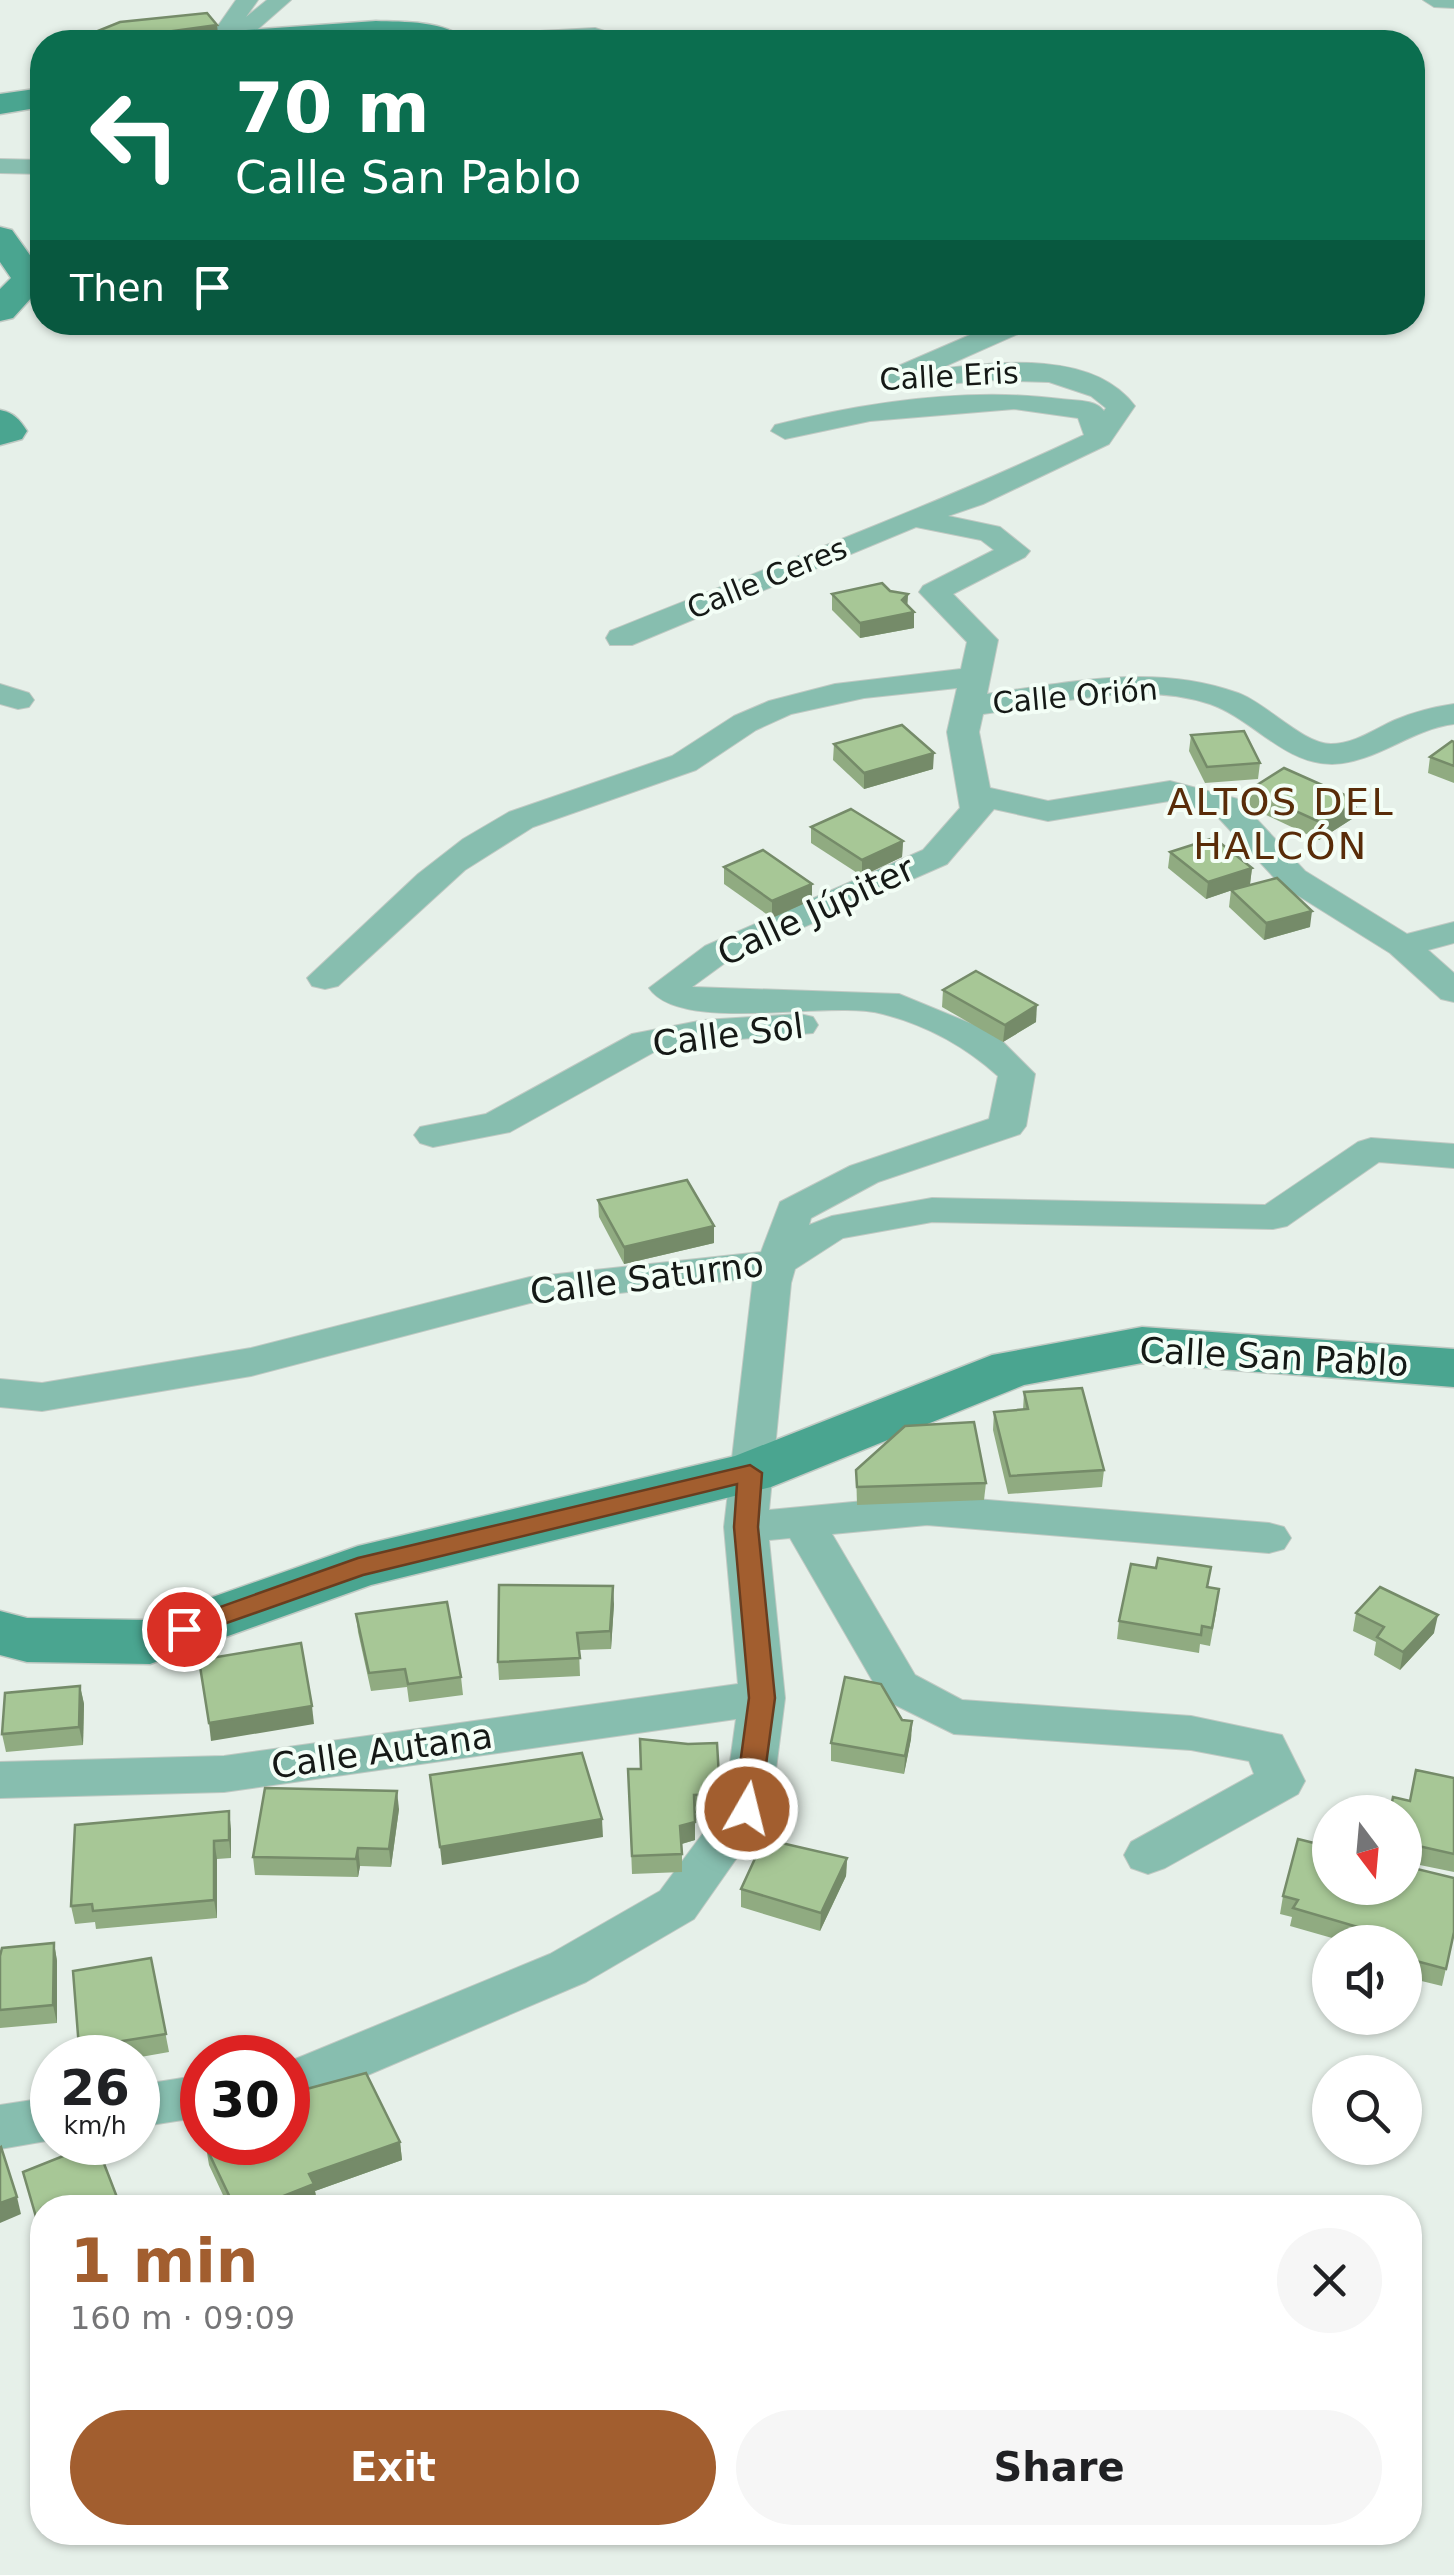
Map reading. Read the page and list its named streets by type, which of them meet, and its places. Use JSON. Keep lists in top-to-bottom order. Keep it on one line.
{"streets":{"street":["Calle Eris","Calle Ceres","Calle Orión","Calle Júpiter","Calle Sol","Calle Saturno","Calle San Pablo","Calle Autana"]},"crossings":[["Calle Júpiter","Calle Sol"],["Calle Júpiter","Calle Saturno"],["Calle Júpiter","Calle San Pablo"],["Calle Júpiter","Calle Autana"]],"districts":["ALTOS DEL HALCÓN"],"north":"bottom","page":{"turn":["70 m","Calle San Pablo"],"then":"Then","speed":"26 km/h","limit":"30","heading":["1 min","160 m · 09:09"],"buttons":["Exit","Share"]}}
